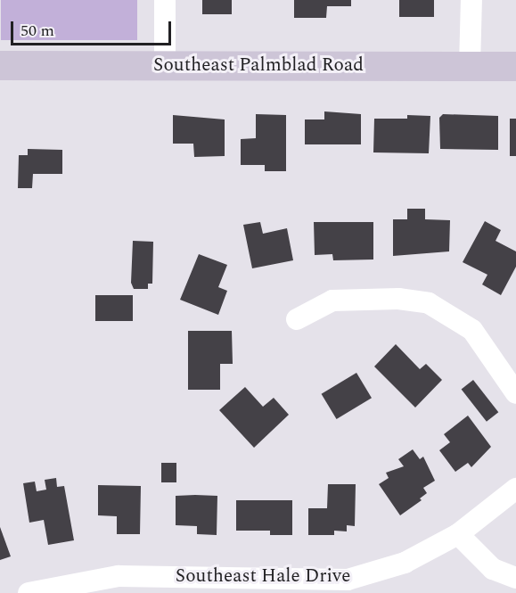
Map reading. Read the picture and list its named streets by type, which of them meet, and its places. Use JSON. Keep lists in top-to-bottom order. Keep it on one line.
{"streets":{"street":["Southeast Palmblad Road","Southeast Hale Drive"]},"scale_bar":"50 m"}
